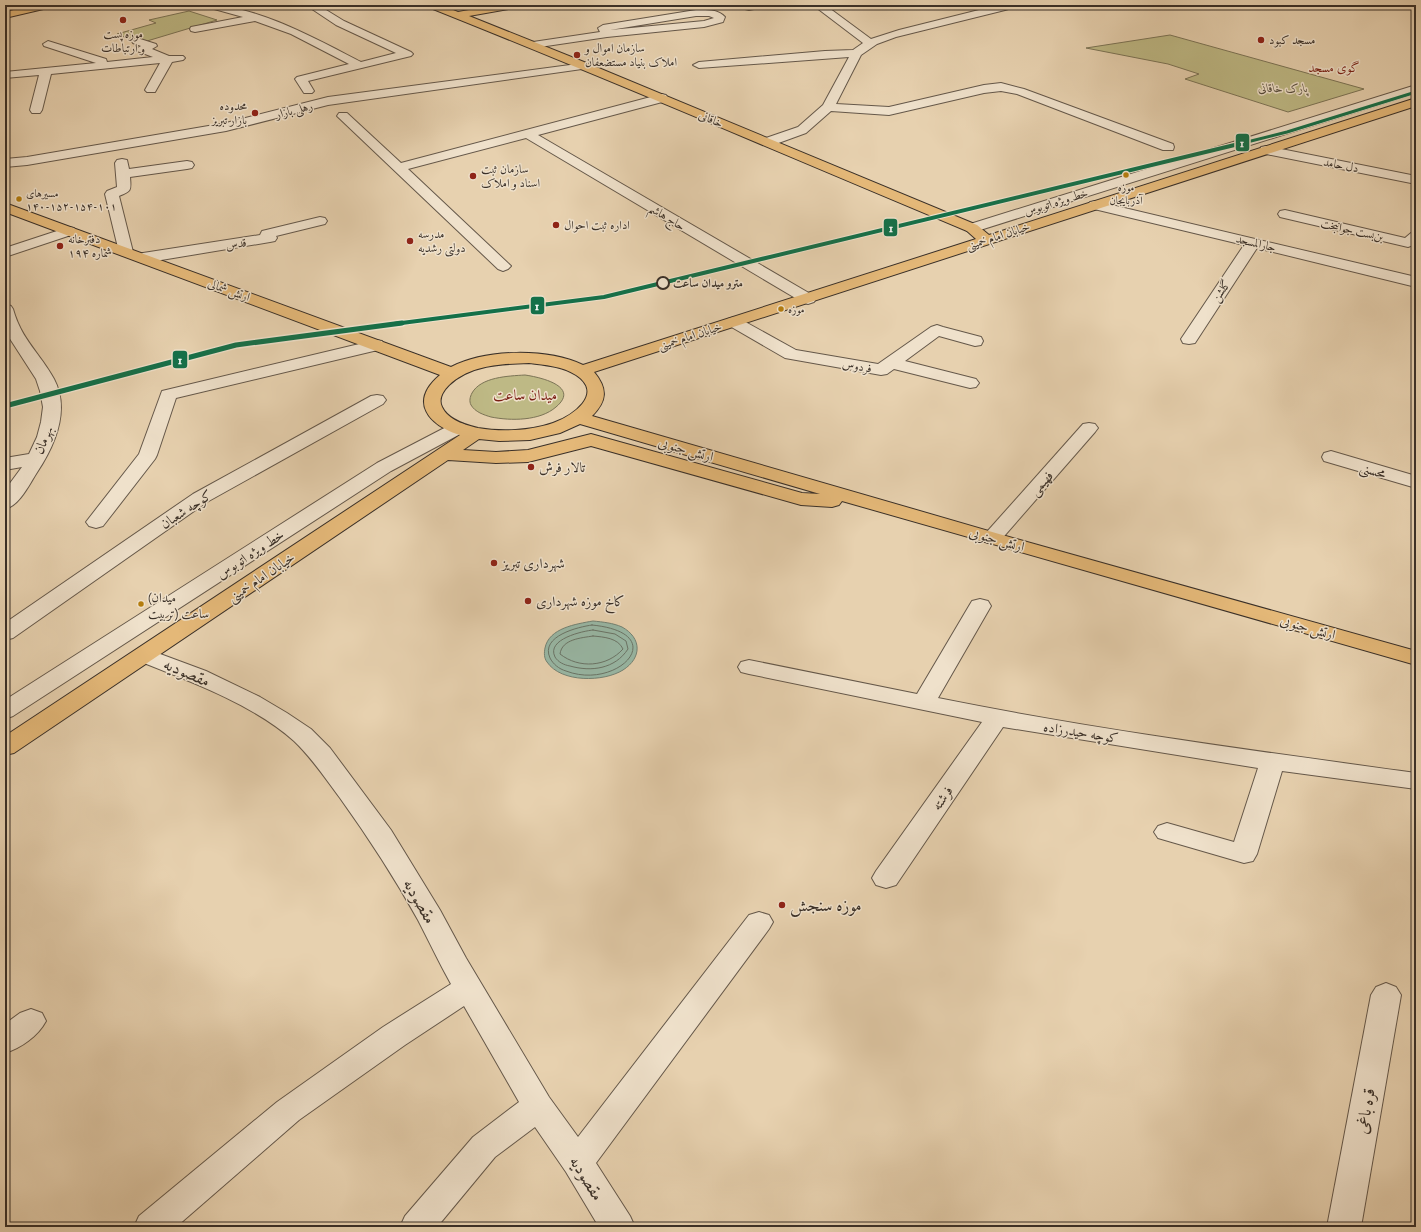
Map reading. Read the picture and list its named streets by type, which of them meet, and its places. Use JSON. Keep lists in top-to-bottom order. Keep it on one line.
{"streets":{"main road":["خاقانی","خیابان امام خمینی","ارتش شمالی","ارتش جنوبی"],"street":["رهلی بازار","دل حامد","خط ویژه اتوبوس","حاج هاشم","بن‌بست جوانبخت","جارالمسجد","قدس","گلشن","فردوس","بهرمان","محسنی","فهیمی","کوچه شعبان","مقصودیه","کوچه حیدرزاده","فرشته","قره باغی"]},"crossings":[["رهلی بازار","خاقانی"],["خاقانی","خط ویژه اتوبوس"],["خاقانی","خیابان امام خمینی"],["دل حامد","خیابان امام خمینی"],["خط ویژه اتوبوس","خیابان امام خمینی"],["حاج هاشم","خیابان امام خمینی"],["خیابان امام خمینی","جارالمسجد"],["خیابان امام خمینی","فردوس"],["خیابان امام خمینی","مقصودیه"],["جارالمسجد","گلشن"],["قدس","ارتش شمالی"],["ارتش جنوبی","فهیمی"],["کوچه حیدرزاده","فرشته"]],"districts":["گوی مسجد","میدان ساعت"],"parks":["پارک خاقانی"],"places":["موزه پست و ارتباطات","مسجد کبود","سازمان اموال و املاک بنیاد مستضعفان","محدوده بازار تبریز","موزه آذربایجان","سازمان ثبت اسناد و املاک","مسیرهای ۱۴۰-۱۵۲-۱۵۴-۱۰۱","اداره ثبت احوال","مدرسه دولتی رشدیه","دفترخانه شماره ۱۹۴","مترو میدان ساعت","موزه","تالار فرش","شهرداری تبریز","کاخ موزه شهرداری","(میدان ساعت (تربیت","موزه سنجش"],"lines":["transit line 1"]}
